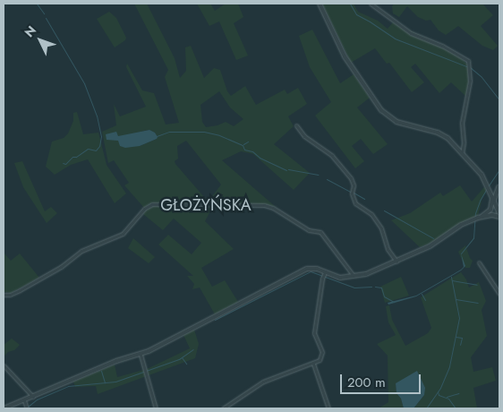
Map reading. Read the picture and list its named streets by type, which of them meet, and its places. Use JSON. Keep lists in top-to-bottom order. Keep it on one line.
{"streets":{"street":["GŁOŻYŃSKA"]},"scale_bar":"200 m","north":"top left"}
